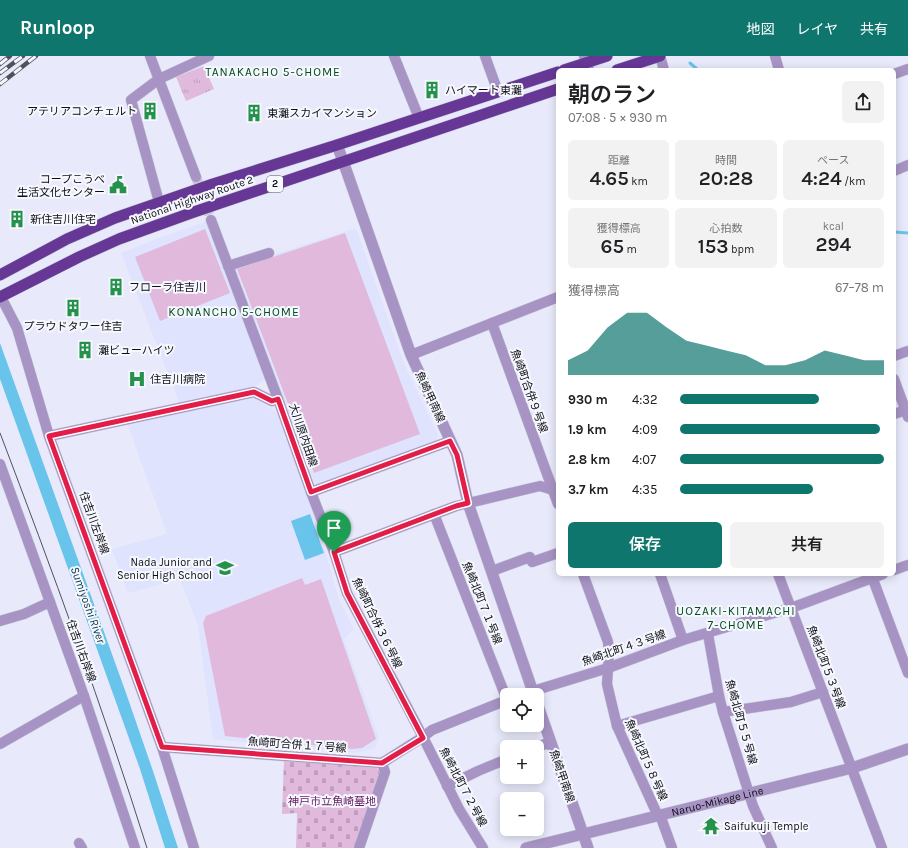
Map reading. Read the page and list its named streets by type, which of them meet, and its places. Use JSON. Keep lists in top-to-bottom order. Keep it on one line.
{"streets":{"highway":["2","National Highway Route 2"],"street":["魚崎町合併９号線","魚崎甲南線","大川原内田線","住吉川左岸線","魚崎北町７１号線","魚崎町合併３６号線","魚崎北町４３号線","住吉川右岸線","魚崎北町５３号線","魚崎北町５５号線","魚崎町合併１７号線","魚崎北町５８号線","魚崎北町７２号線","Naruo-Mikage Line"]},"crossings":[["National Highway Route 2","魚崎甲南線"],["National Highway Route 2","住吉川左岸線"],["魚崎甲南線","Naruo-Mikage Line"],["大川原内田線","住吉川左岸線"],["大川原内田線","魚崎町合併３６号線"],["住吉川左岸線","魚崎町合併１７号線"],["魚崎町合併３６号線","魚崎北町７２号線"],["魚崎北町４３号線","魚崎北町５３号線"],["魚崎北町４３号線","魚崎北町５５号線"],["魚崎北町４３号線","魚崎北町５８号線"],["魚崎北町５３号線","Naruo-Mikage Line"],["魚崎北町５５号線","Naruo-Mikage Line"],["魚崎北町５８号線","Naruo-Mikage Line"]],"districts":["TANAKACHO 5-CHOME","KONANCHO 5-CHOME","UOZAKI-KITAMACHI 7-CHOME"],"water":["Sumiyoshi River"],"parks":["神戸市立魚崎墓地"],"places":{"building":["ハイマート東灘","アテリアコンチェルト","東灘スカイマンション","新住吉川住宅","フローラ住吉川","プラウドタワー住吉","灘ビューハイツ"],"public building":["コープこうべ 生活文化センター"],"hospital":["住吉川病院"],"school or university":["Nada Junior and Senior High School"],"temple":["Saifukuji Temple"]},"page":{"header":"Runloop","nav":["地図","レイヤ","共有"],"heading":["朝のラン","07:08 · 5 × 930 m"],"stats":[["距離","4.65 km"],["時間","20:28"],["ペース","4:24 /km"],["獲得標高","65 m"],["心拍数","153 bpm"],["kcal","294"]],"chart":["獲得標高","67–78 m"],"list":[{"name":"930 m","note":"4:32"},{"name":"1.9 km","note":"4:09"},{"name":"2.8 km","note":"4:07"},{"name":"3.7 km","note":"4:35"}],"buttons":["保存","共有"],"map_buttons":["+","−"]}}
